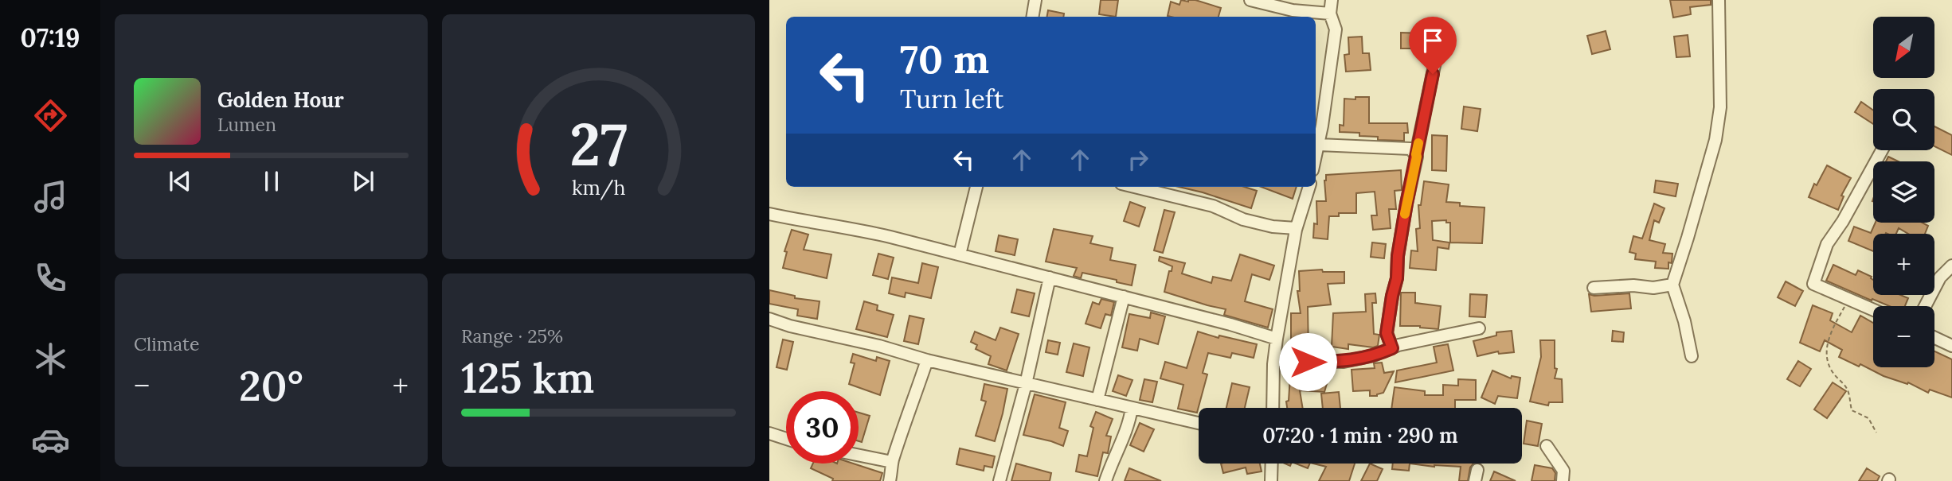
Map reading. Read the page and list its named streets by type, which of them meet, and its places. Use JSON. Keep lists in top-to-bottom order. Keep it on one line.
{"north":"bottom left","page":{"tabs":"07:19","map_buttons":["+","−"],"turn":["70 m","Turn left"],"song":["Golden Hour","Lumen"],"tile":["Climate",["Range · 25%","125 km"]],"heat":["−","20°","+"],"limit":"30","trip":"07:20 · 1 min · 290 m","gauge":["27","km/h"]}}
